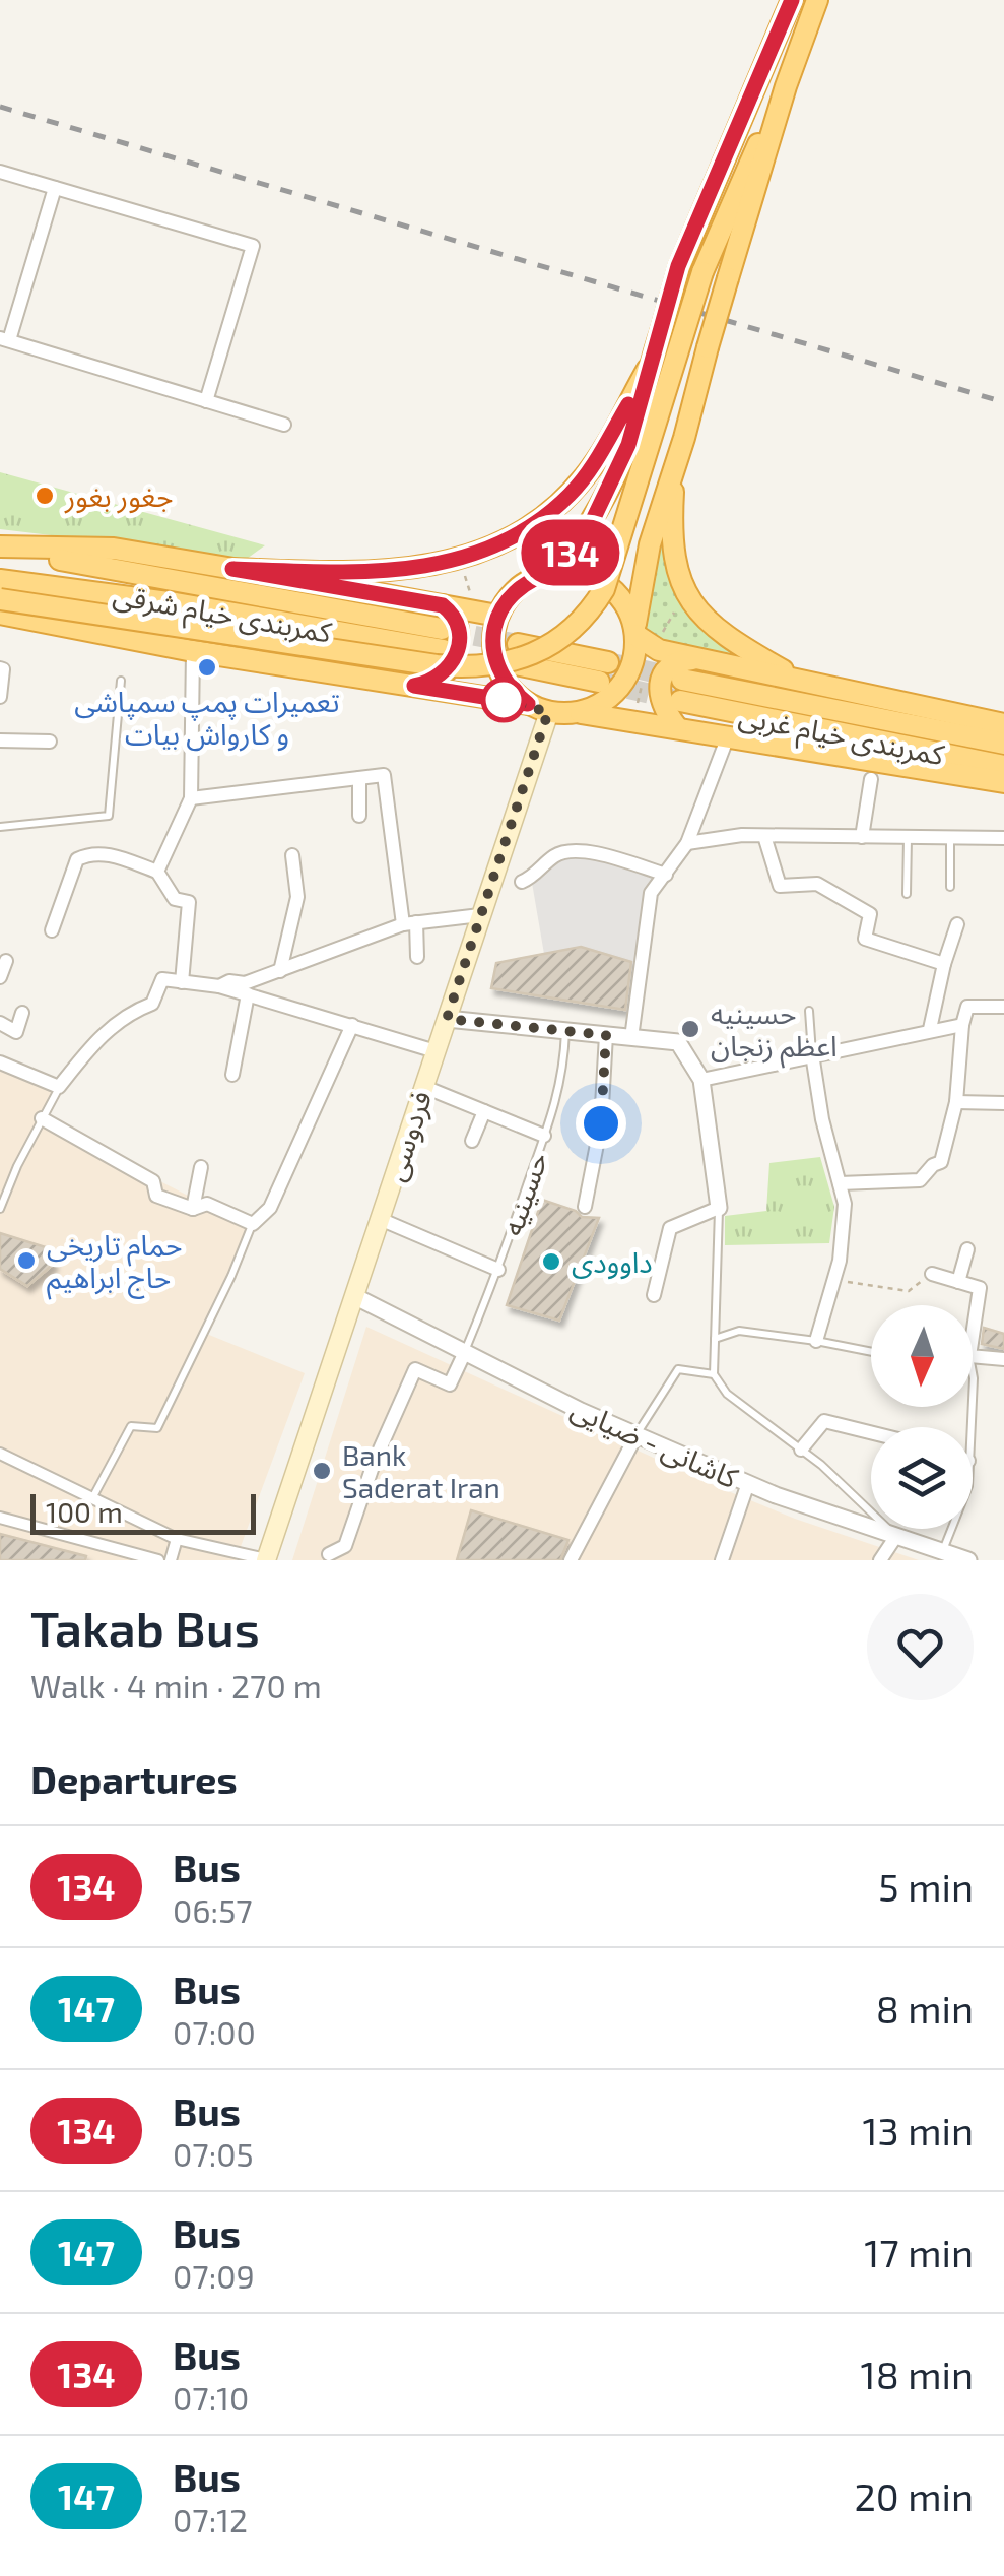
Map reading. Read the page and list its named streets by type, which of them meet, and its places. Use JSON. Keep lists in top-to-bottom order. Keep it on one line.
{"streets":{"highway":["کمربندی خیام شرقی","کمربندی خیام غربی"],"main road":["فردوسی"],"street":["کاشانی - ضیایی"],"lane":["حسینیه"]},"crossings":[["فردوسی","کاشانی - ضیایی"],["حسینیه","کاشانی - ضیایی"]],"places":["جغور بغور","تعمیرات پمپ سمپاشی و کارواش بیات","حسینیه اعظم زنجان","حمام تاریخی حاج ابراهیم","داوودی","Bank Saderat Iran"],"lines":["bus line 134"],"scale_bar":"100 m","north":"bottom","page":{"on_map":"134","scale":"100 m","heading":[["Takab Bus","Walk · 4 min · 270 m"],"Departures"],"list":[{"mark":"134","name":"Bus","note":"06:57","value":"5 min"},{"mark":"147","name":"Bus","note":"07:00","value":"8 min"},{"mark":"134","name":"Bus","note":"07:05","value":"13 min"},{"mark":"147","name":"Bus","note":"07:09","value":"17 min"},{"mark":"134","name":"Bus","note":"07:10","value":"18 min"},{"mark":"147","name":"Bus","note":"07:12","value":"20 min"}]}}
